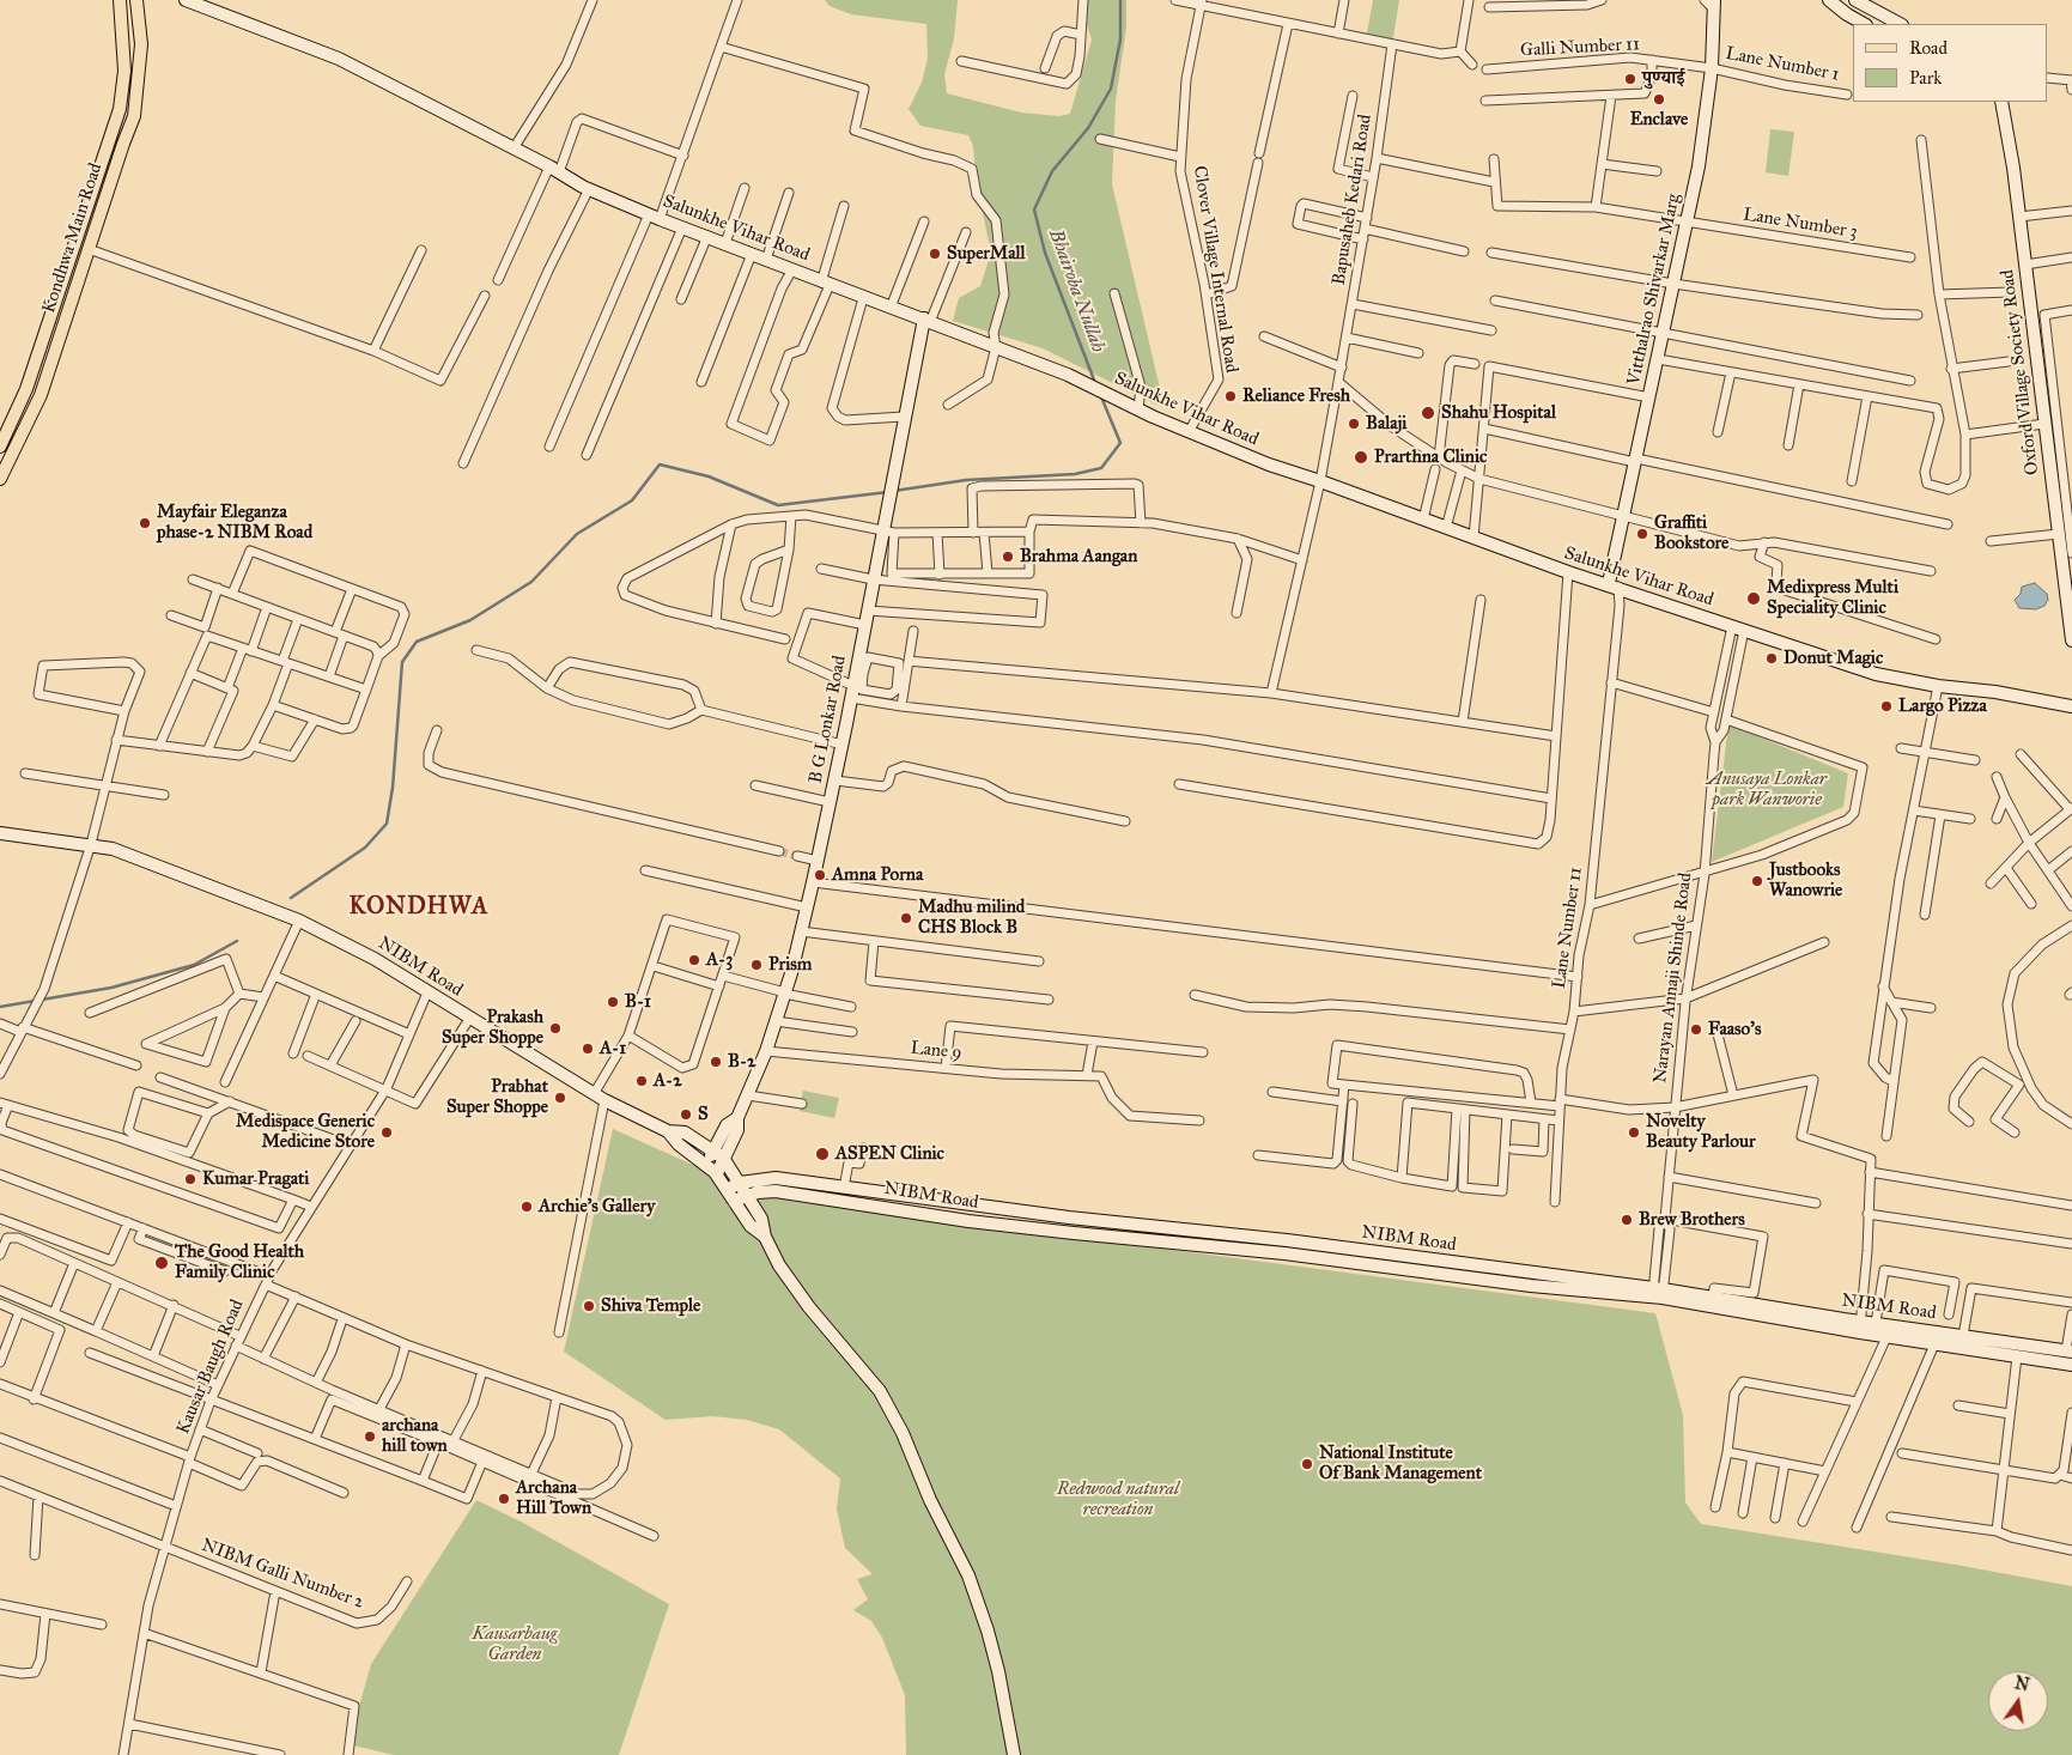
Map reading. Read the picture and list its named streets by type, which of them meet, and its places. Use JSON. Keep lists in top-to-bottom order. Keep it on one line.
{"streets":{"main road":["Kondhwa Main Road"],"street":["Galli Number 11","Lane Number 1","Bapusaheb Kedari Road","Lane Number 3","Salunkhe Vihar Road","Clover Village Internal Road","Vitthalrao Shivarkar Marg","Oxford Village Society Road","B G Lonkar Road","Lane Number 11","NIBM Road","Narayan Annaji Shinde Road","Lane 9","Kausar Baugh Road","NIBM Galli Number 2"]},"crossings":[["Galli Number 11","Lane Number 1"],["Galli Number 11","Vitthalrao Shivarkar Marg"],["Lane Number 1","Vitthalrao Shivarkar Marg"],["Bapusaheb Kedari Road","Salunkhe Vihar Road"],["Lane Number 3","Vitthalrao Shivarkar Marg"],["Salunkhe Vihar Road","Clover Village Internal Road"],["Salunkhe Vihar Road","Vitthalrao Shivarkar Marg"],["Salunkhe Vihar Road","B G Lonkar Road"],["Salunkhe Vihar Road","Lane Number 11"],["Salunkhe Vihar Road","Narayan Annaji Shinde Road"],["Vitthalrao Shivarkar Marg","Lane Number 11"],["B G Lonkar Road","NIBM Road"],["B G Lonkar Road","Lane 9"],["NIBM Road","Narayan Annaji Shinde Road"],["NIBM Road","Kausar Baugh Road"],["Kausar Baugh Road","NIBM Galli Number 2"]],"districts":["KONDHWA"],"water":["Bhairoba Nullah"],"parks":["Anusaya Lonkar park Wanworie","Redwood natural recreation","Kausarbaug Garden"],"places":["पुण्याई","Enclave","SuperMall","Reliance Fresh","Shahu Hospital","Balaji","Prarthna Clinic","Mayfair Eleganza phase-2 NIBM Road","Graffiti Bookstore","Brahma Aangan","Medixpress Multi Speciality Clinic","Donut Magic","Largo Pizza","Amna Porna","Justbooks Wanowrie","Madhu milind CHS Block B","A-3","Prism","B-1","Prakash Super Shoppe","Faaso's","A-1","B-2","A-2","Prabhat Super Shoppe","S","Medispace Generic Medicine Store","Novelty Beauty Parlour","ASPEN Clinic","Kumar Pragati","Archie's Gallery","Brew Brothers","The Good Health Family Clinic","Shiva Temple","archana hill town","National Institute Of Bank Management","Archana Hill Town"],"legend":["Road","Park"],"north":"top"}
